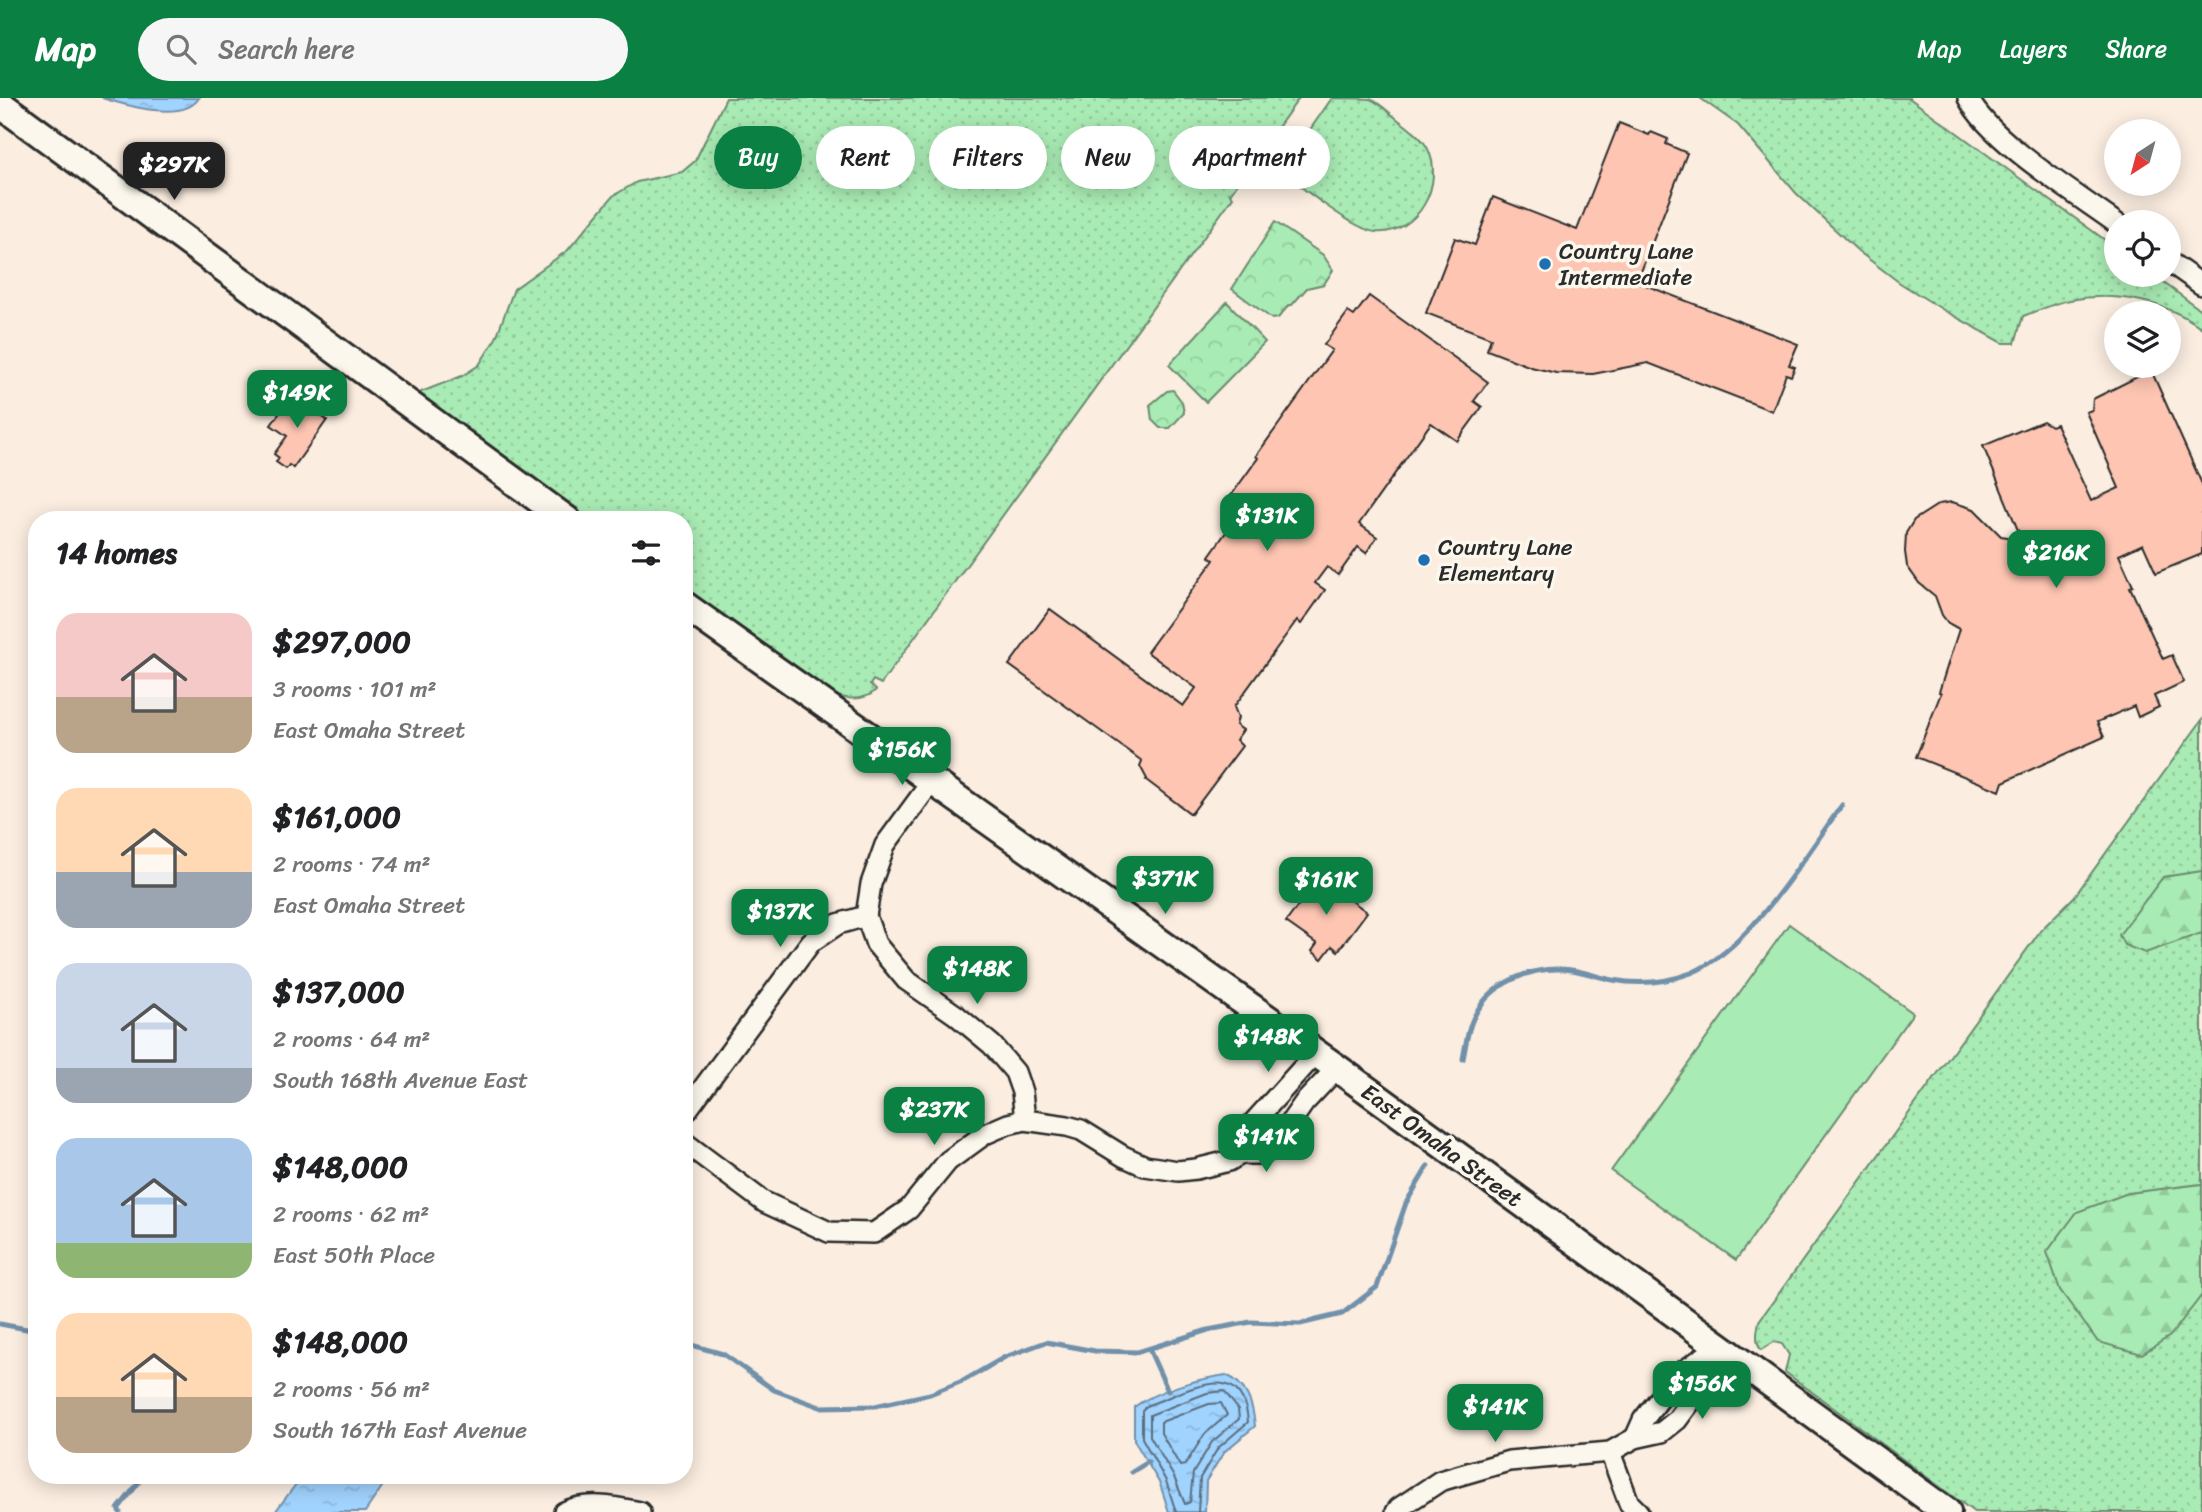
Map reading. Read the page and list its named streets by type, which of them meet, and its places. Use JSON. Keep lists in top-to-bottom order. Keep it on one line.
{"streets":{"main road":["East Omaha Street"]},"places":["Country Lane Intermediate","Country Lane Elementary"],"north":"bottom left","page":{"header":"Map","search":"Search here","nav":["Map","Layers","Share"],"chip":["Buy","Rent","Filters","New","Apartment"],"price":["$297K","$149K","$131K","$216K","$156K","$371K","$161K","$137K","$148K","$148K","$237K","$141K","$156K","$141K"],"heading":"14 homes","list":[{"name":"$297,000","note":"3 rooms · 101 m² · East Omaha Street"},{"name":"$161,000","note":"2 rooms · 74 m² · East Omaha Street"},{"name":"$137,000","note":"2 rooms · 64 m² · South 168th Avenue East"},{"name":"$148,000","note":"2 rooms · 62 m² · East 50th Place"},{"name":"$148,000","note":"2 rooms · 56 m² · South 167th East Avenue"}]}}
